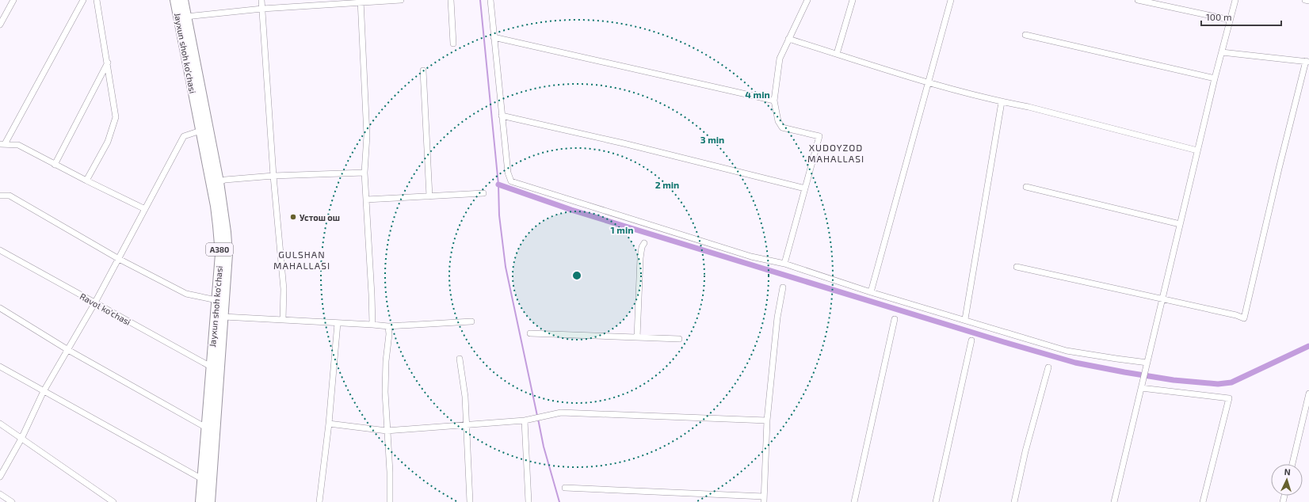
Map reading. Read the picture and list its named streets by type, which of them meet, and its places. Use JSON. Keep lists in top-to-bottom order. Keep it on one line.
{"streets":{"highway":["Jayxun shoh ko'chasi","A380"],"street":["Ravot ko'chasi"]},"crossings":[["Jayxun shoh ko'chasi","Ravot ko'chasi"]],"districts":["XUDOYZOD MAHALLASI","GULSHAN MAHALLASI"],"places":["Устош ош"],"scale_bar":"100 m","north":"top","rings":["4 min","3 min","2 min","1 min"]}
